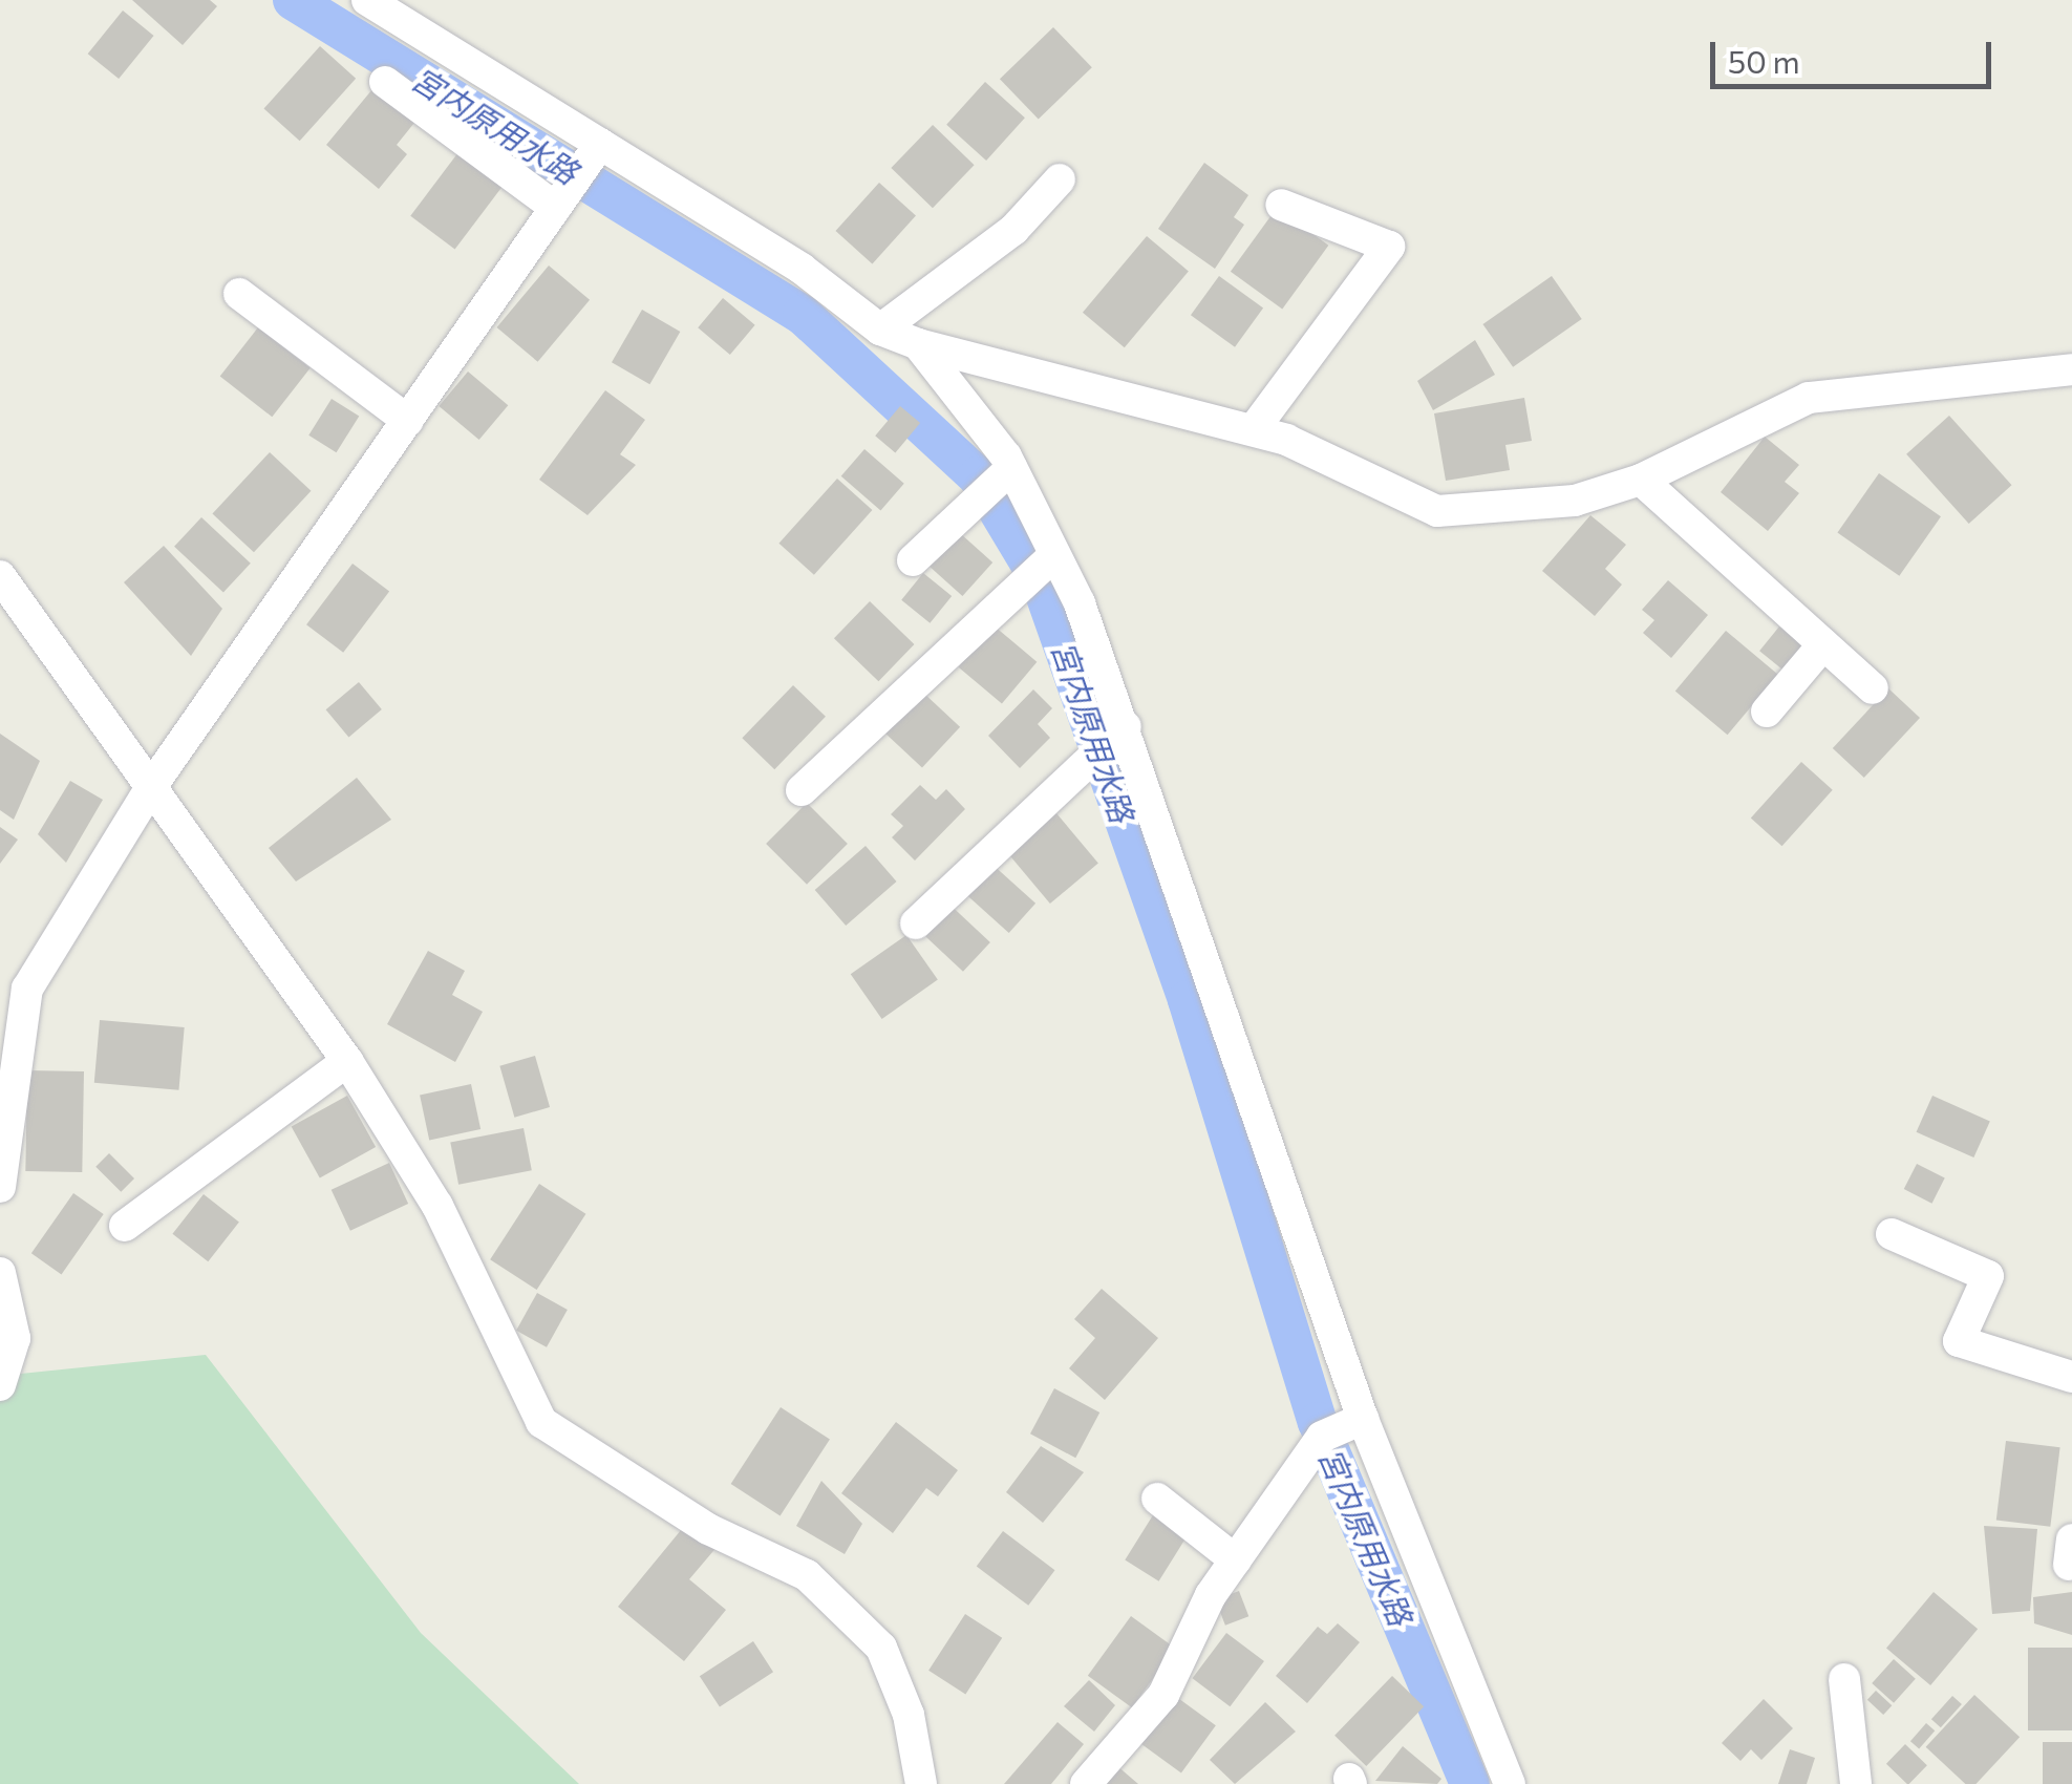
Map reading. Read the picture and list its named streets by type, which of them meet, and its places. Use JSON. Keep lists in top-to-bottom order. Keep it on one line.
{"water":["宮内原用水路"],"scale_bar":"50 m"}
